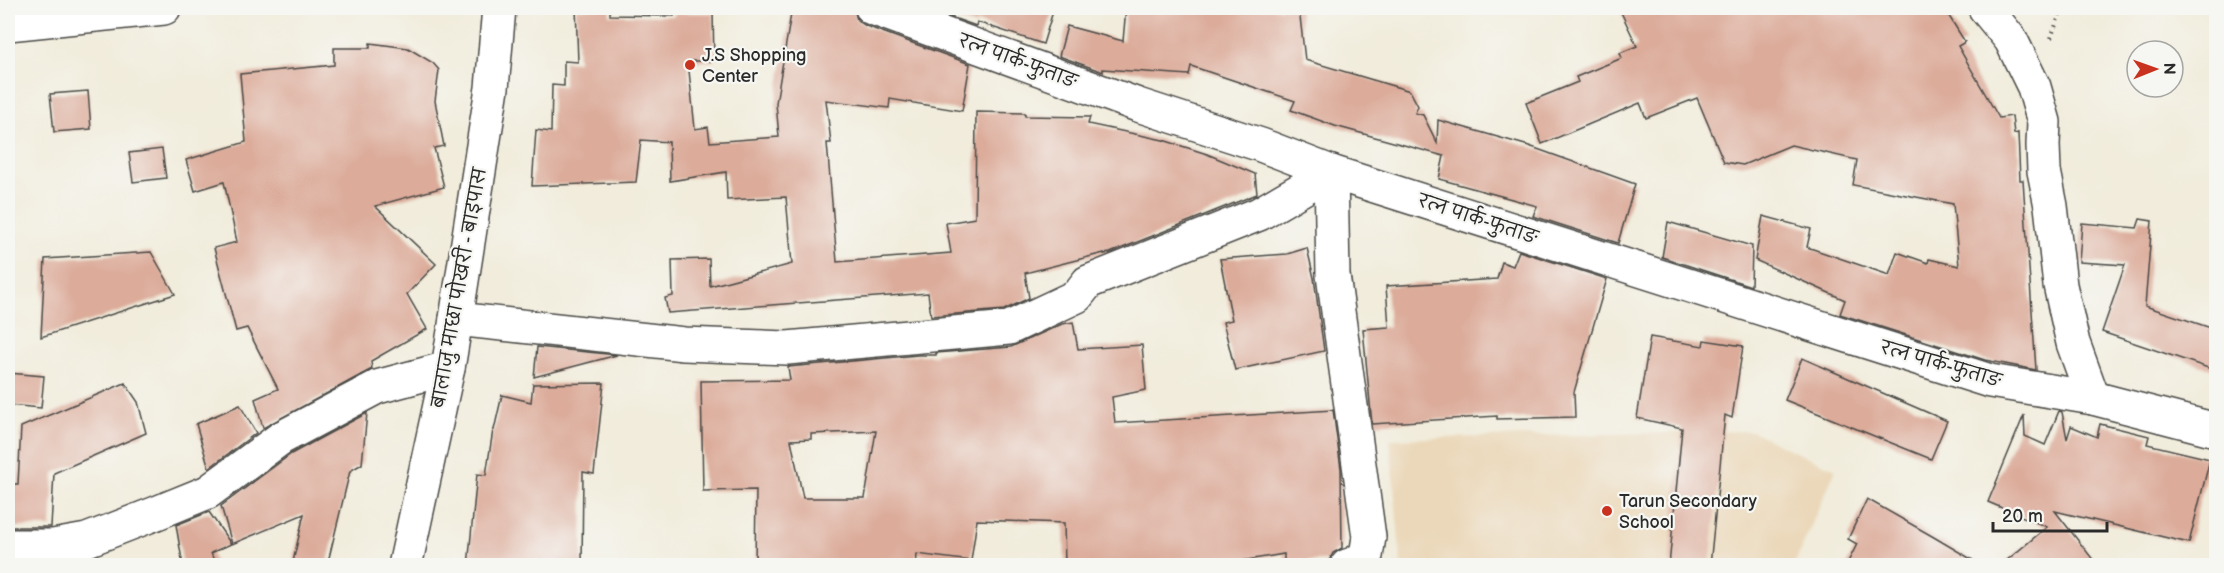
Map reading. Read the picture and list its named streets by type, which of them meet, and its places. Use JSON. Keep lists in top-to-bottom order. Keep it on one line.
{"streets":{"street":["रत्न पार्क-फुताङ","बालाजु माछा पोखरी - बाइपास"]},"places":["J.S Shopping Center","Tarun Secondary School"],"scale_bar":"20 m","north":"right"}
